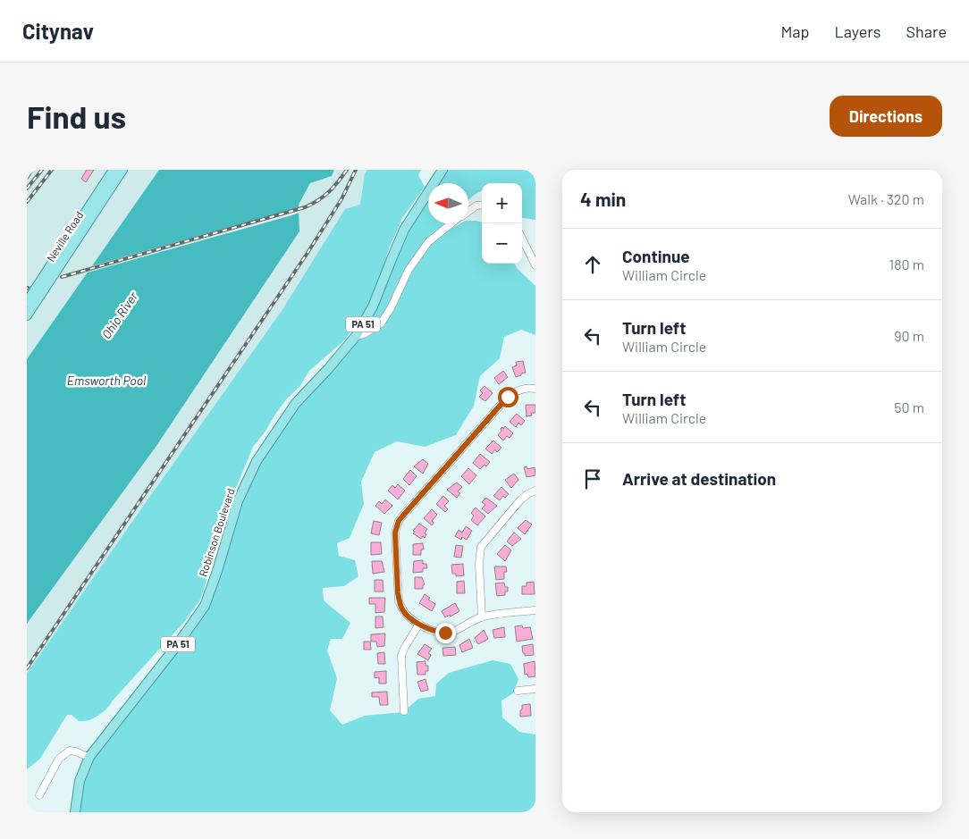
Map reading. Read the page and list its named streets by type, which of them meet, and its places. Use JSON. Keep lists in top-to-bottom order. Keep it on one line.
{"streets":{"main road":["Neville Road","PA 51","Robinson Boulevard"]},"water":["Ohio River","Emsworth Pool"],"north":"left","page":{"header":"Citynav","nav":["Map","Layers","Share"],"buttons":"Directions","title":"Find us","heading":["4 min","Walk · 320 m"],"map_buttons":["+","−"],"list":[["Continue","William Circle","180 m"],["Turn left","William Circle","90 m"],["Turn left","William Circle","50 m"],"Arrive at destination"]}}
